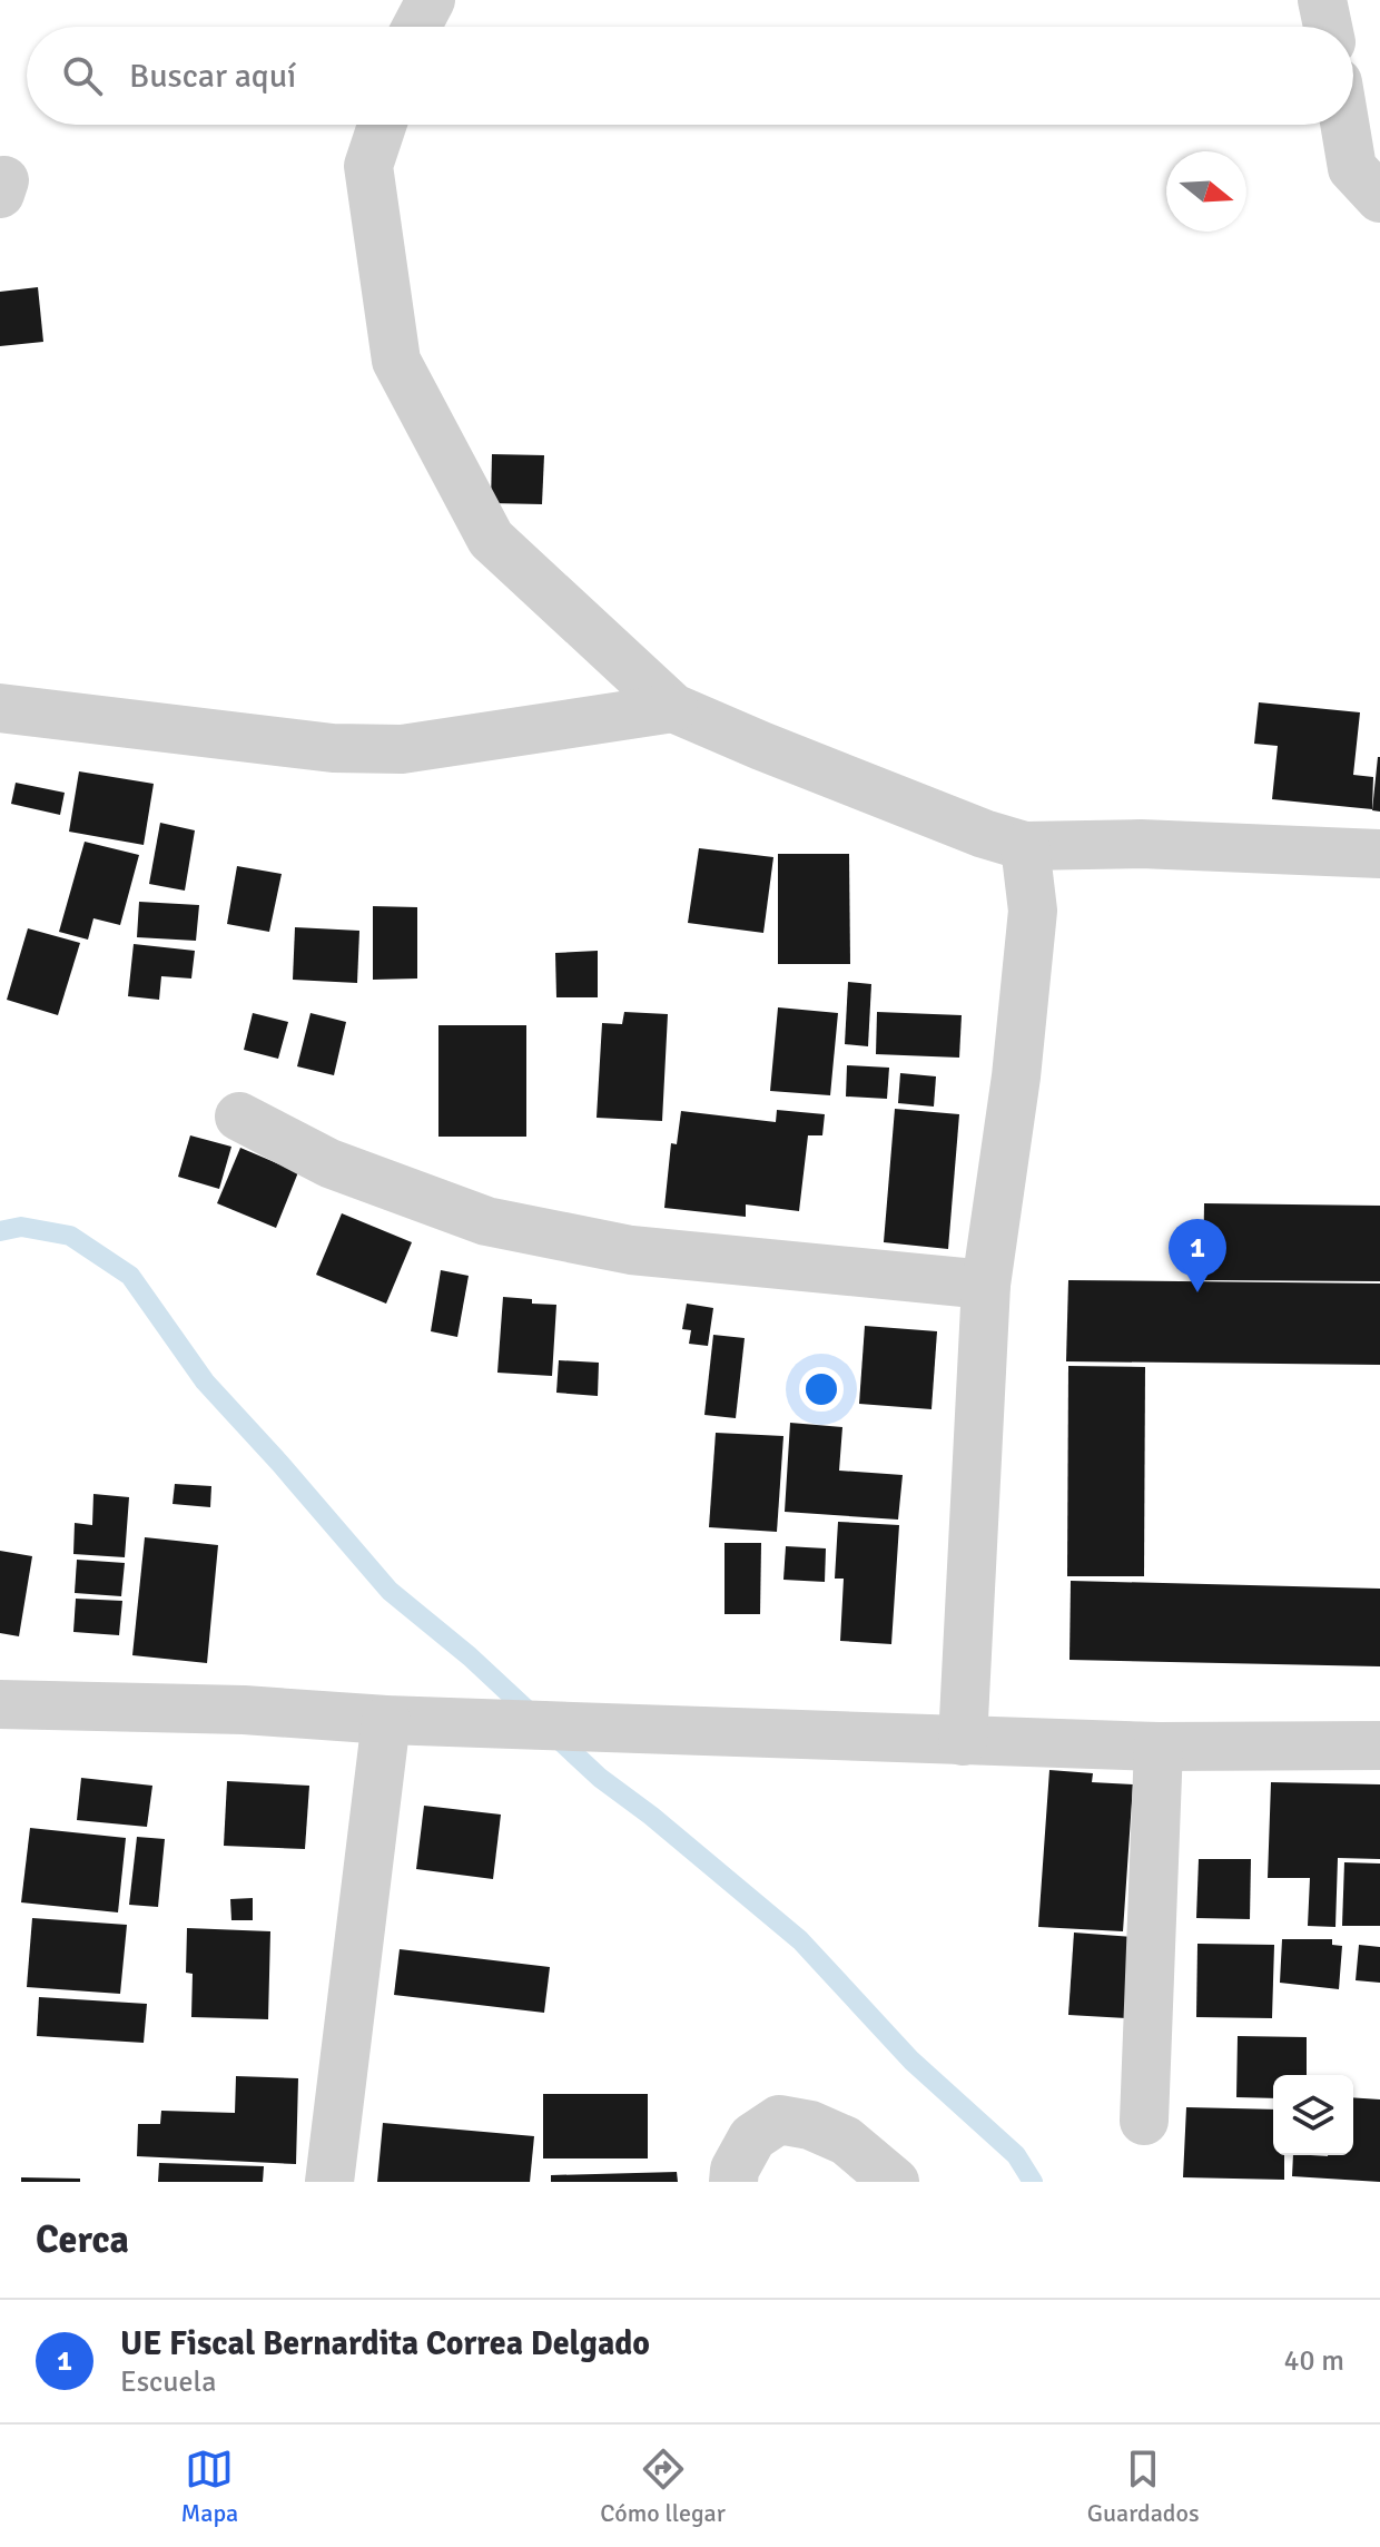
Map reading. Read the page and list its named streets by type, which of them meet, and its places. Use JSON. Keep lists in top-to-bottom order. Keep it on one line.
{"north":"right","page":{"search":"Buscar aquí","pins":"1","heading":"Cerca","list":[{"mark":"1","name":"UE Fiscal Bernardita Correa Delgado","note":"Escuela","value":"40 m"}],"nav":["Mapa","Cómo llegar","Guardados"]}}
